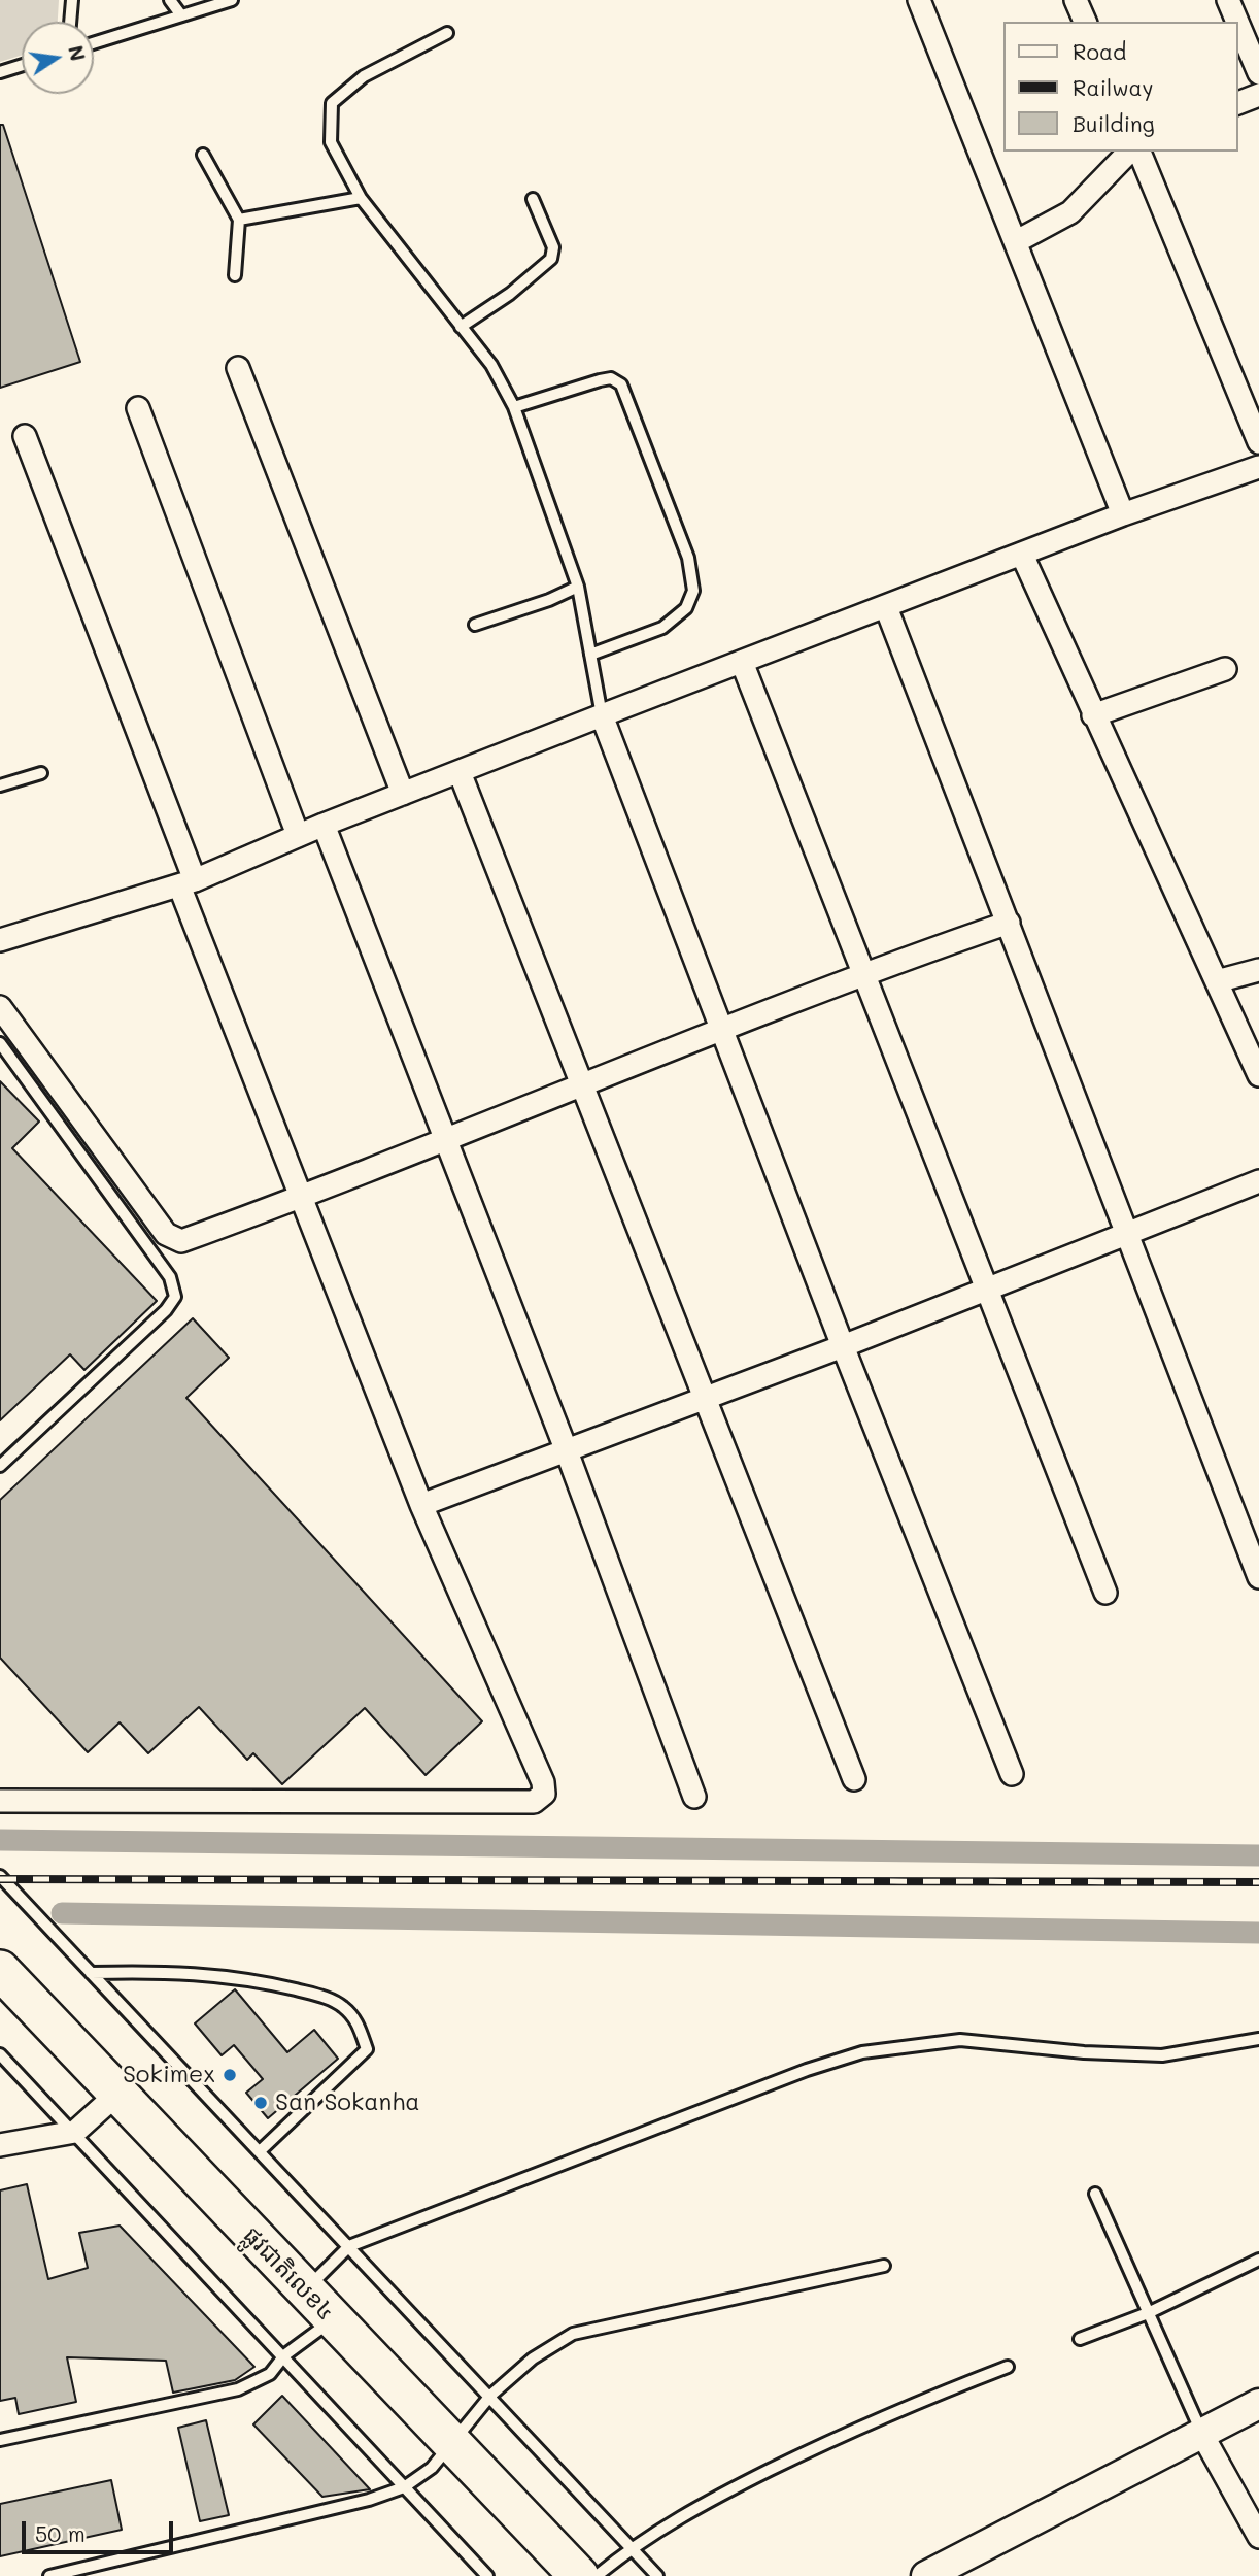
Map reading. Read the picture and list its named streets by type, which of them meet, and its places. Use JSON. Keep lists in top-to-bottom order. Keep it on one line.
{"streets":{"highway":["ផ្លូវជាតិលេខ៤"]},"places":["Sokimex","San Sokanha"],"legend":["Road","Railway","Building"],"scale_bar":"50 m","north":"right"}
